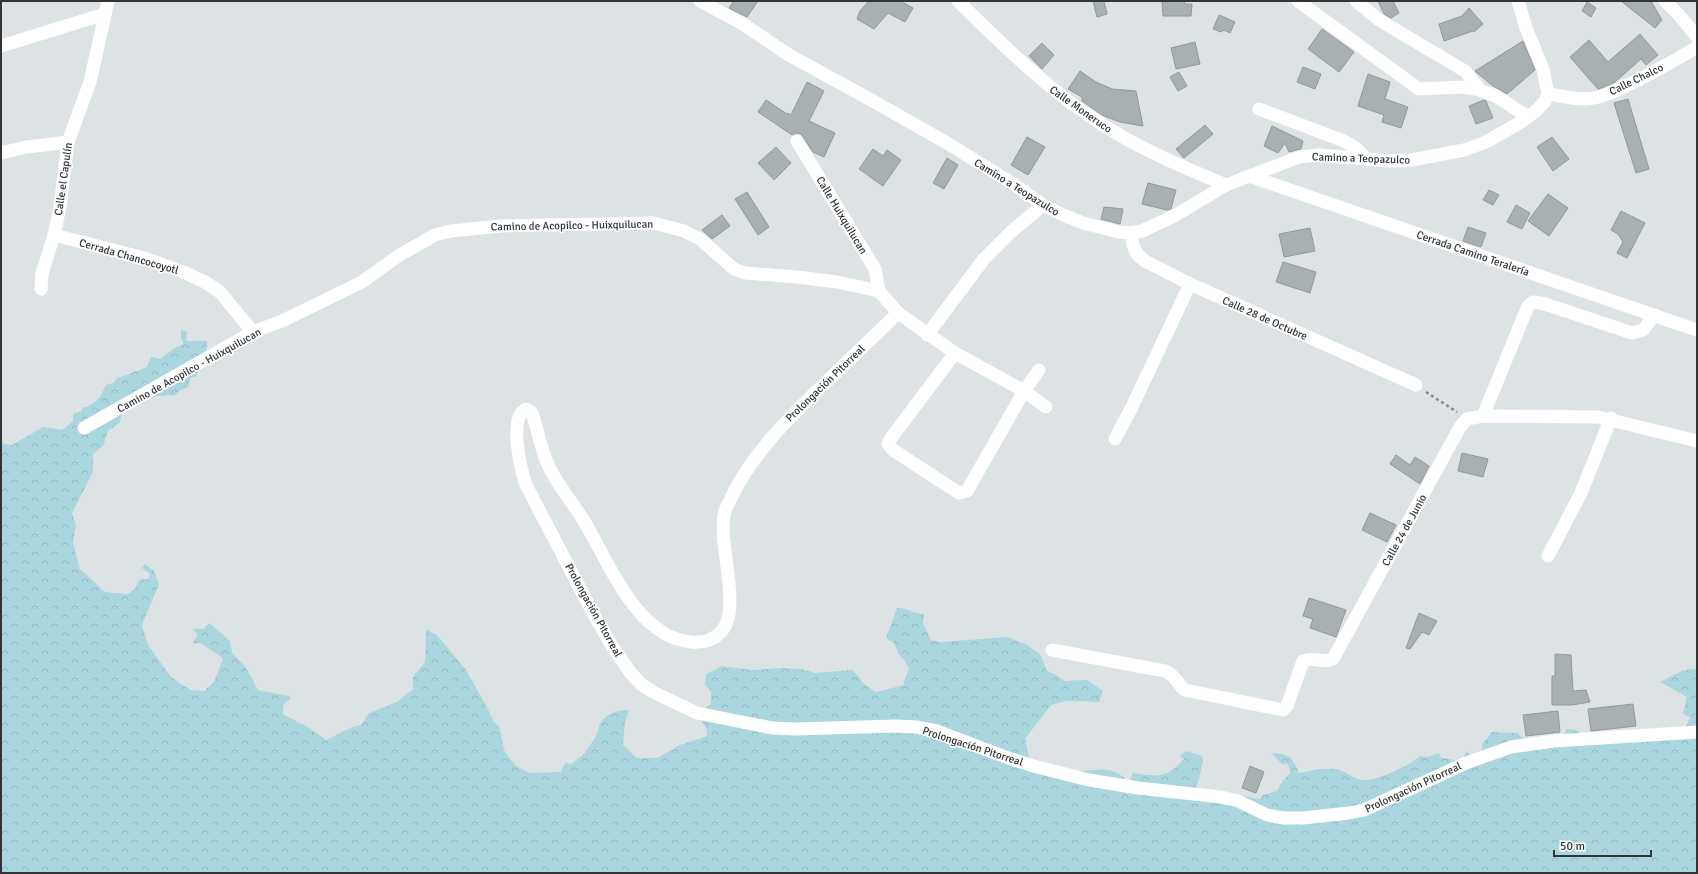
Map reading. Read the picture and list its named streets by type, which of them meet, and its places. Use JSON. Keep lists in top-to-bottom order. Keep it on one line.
{"streets":{"street":["Calle Chalco","Calle Moneruco","Camino a Teopazulco","Calle el Capulín","Calle Huixquilucan","Camino de Acopilco - Huixquilucan","Cerrada Camino Teralería","Cerrada Chancocoyotl","Calle 28 de Octubre","Prolongación Pitorreal","Calle 24 de Junio"]},"crossings":[["Calle Moneruco","Camino a Teopazulco"],["Camino a Teopazulco","Cerrada Camino Teralería"],["Camino a Teopazulco","Calle 28 de Octubre"],["Calle el Capulín","Cerrada Chancocoyotl"],["Calle Huixquilucan","Camino de Acopilco - Huixquilucan"],["Camino de Acopilco - Huixquilucan","Cerrada Chancocoyotl"]],"scale_bar":"50 m"}
